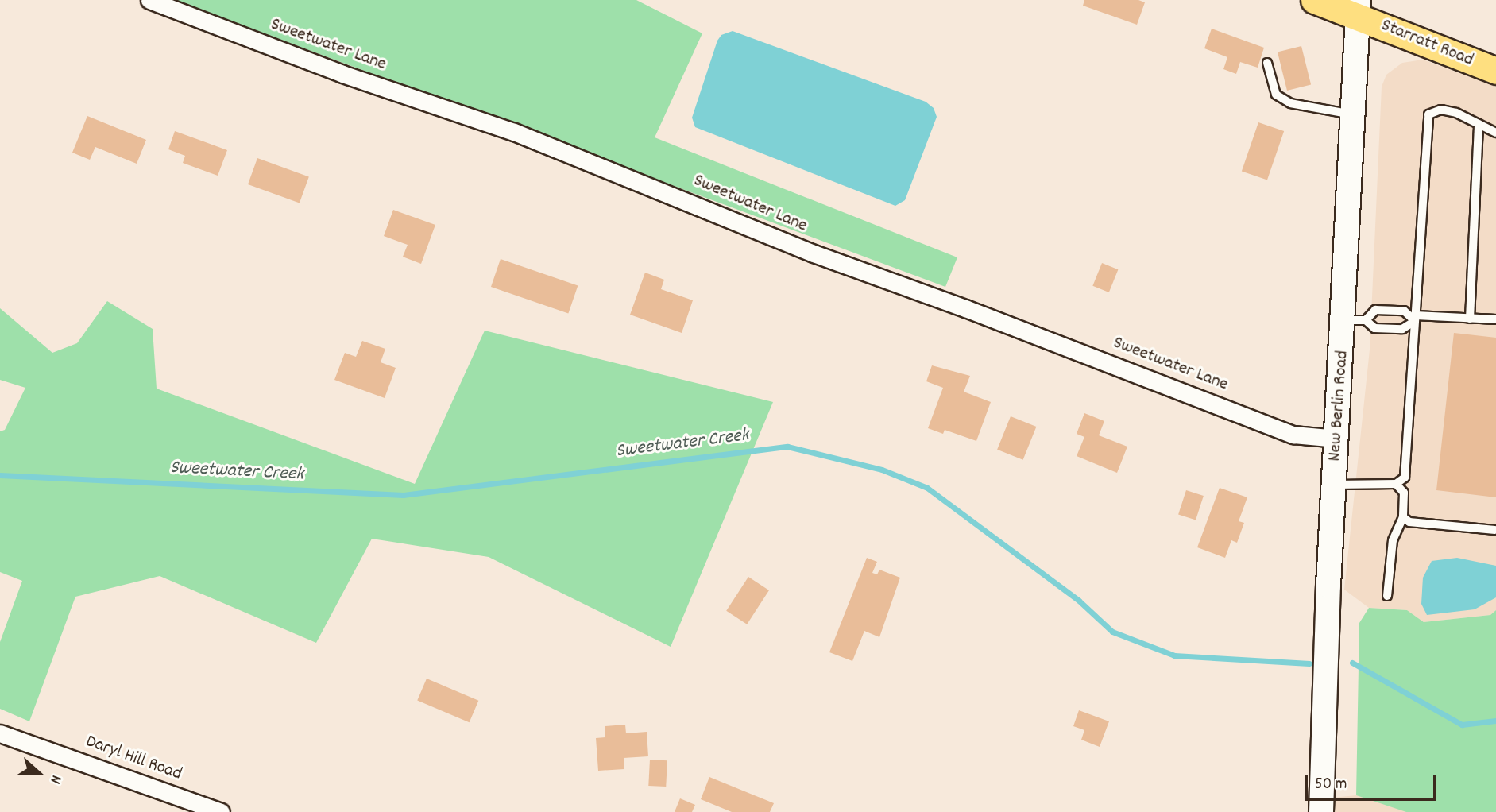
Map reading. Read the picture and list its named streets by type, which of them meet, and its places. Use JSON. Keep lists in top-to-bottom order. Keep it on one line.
{"streets":{"main road":["Starratt Road"],"street":["Sweetwater Lane","New Berlin Road","Daryl Hill Road"]},"crossings":[["Starratt Road","New Berlin Road"],["Sweetwater Lane","New Berlin Road"]],"water":["Sweetwater Creek"],"scale_bar":"50 m","north":"right"}
